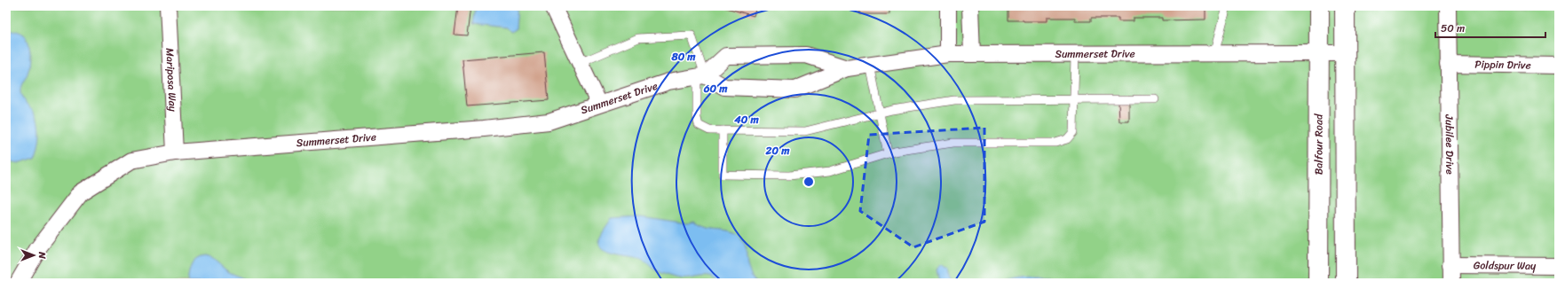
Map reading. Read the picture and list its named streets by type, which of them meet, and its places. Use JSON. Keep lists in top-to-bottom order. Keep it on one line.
{"streets":{"main road":["Balfour Road"],"street":["Summerset Drive","Pippin Drive","Mariposa Way","Jubilee Drive","Goldspur Way"]},"crossings":[["Summerset Drive","Mariposa Way"],["Summerset Drive","Balfour Road"],["Pippin Drive","Jubilee Drive"],["Jubilee Drive","Goldspur Way"]],"scale_bar":"50 m","north":"right","rings":["80 m","60 m","40 m","20 m"]}
